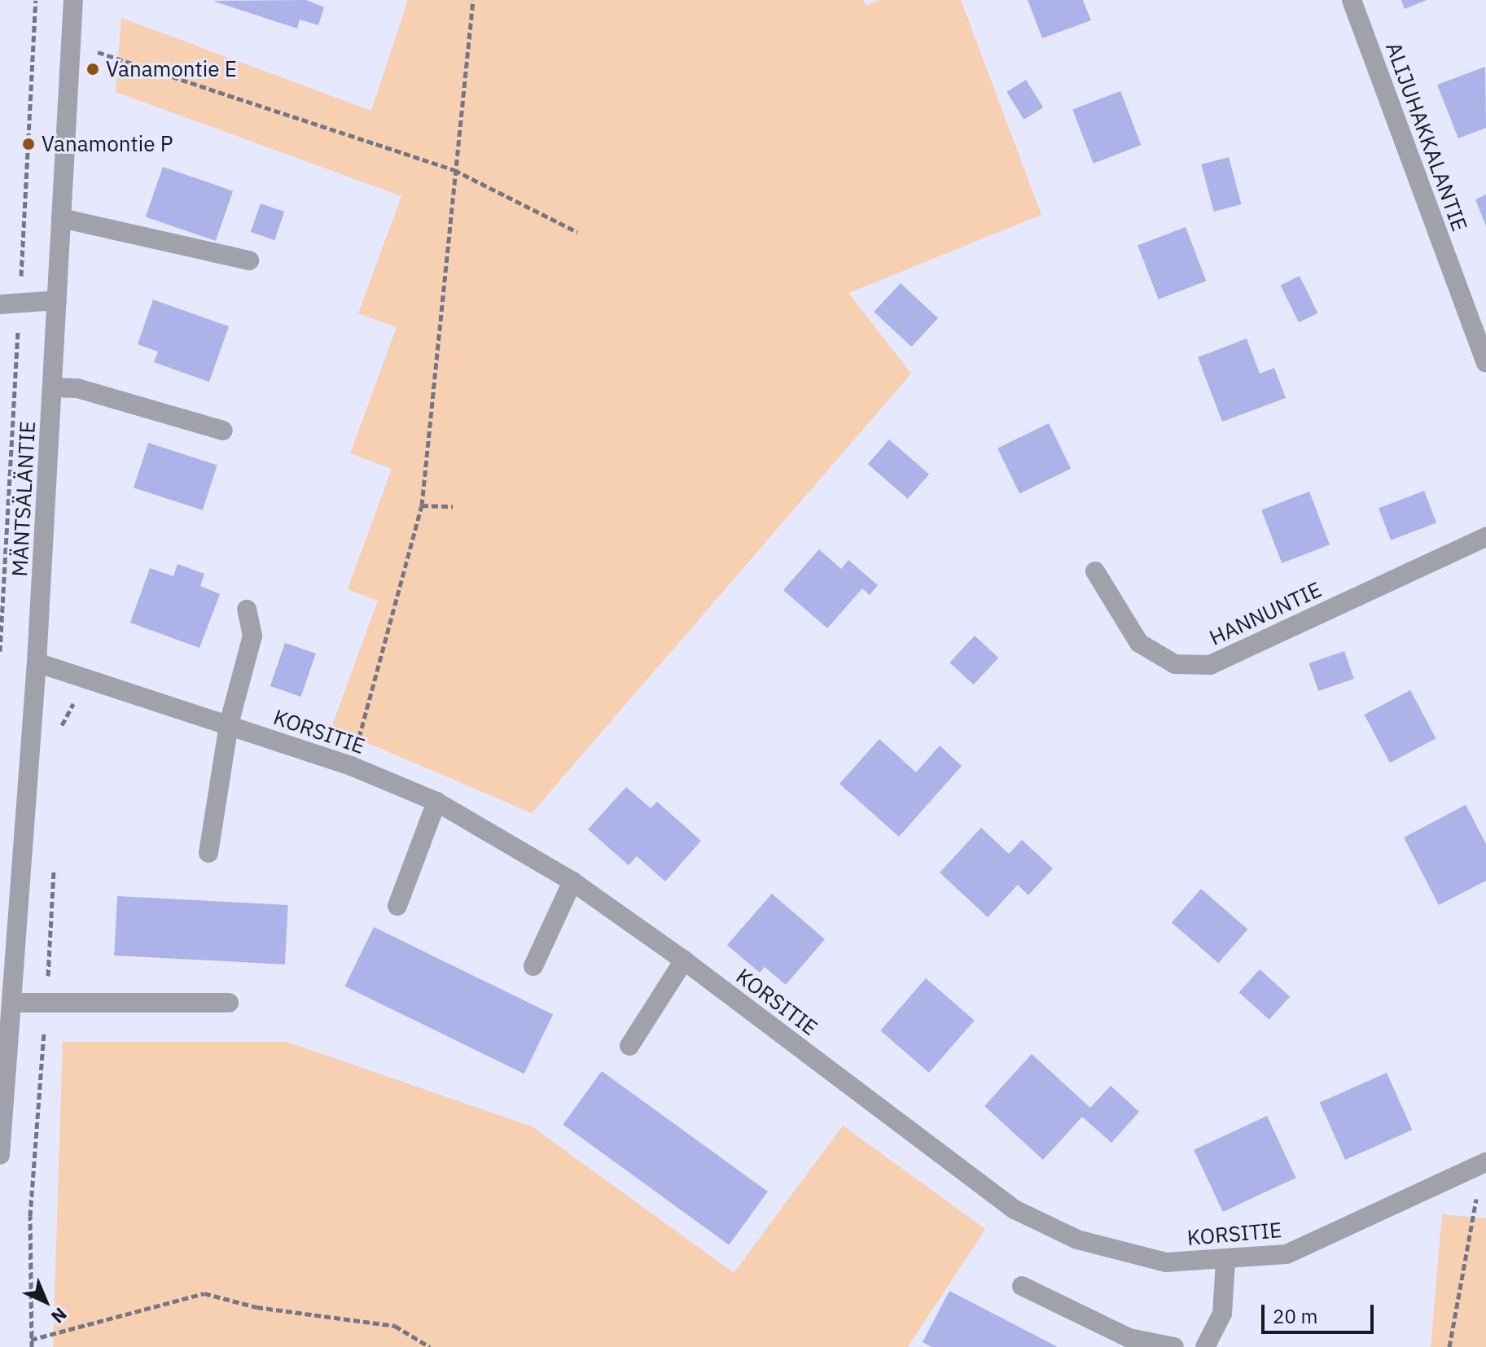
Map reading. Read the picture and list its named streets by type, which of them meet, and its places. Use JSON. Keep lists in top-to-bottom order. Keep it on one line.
{"streets":{"street":["ALIJUHAKKALANTIE","MÄNTSÄLÄNTIE","HANNUNTIE","KORSITIE"]},"crossings":[["MÄNTSÄLÄNTIE","KORSITIE"]],"places":["Vanamontie E","Vanamontie P"],"scale_bar":"20 m","north":"bottom right"}
